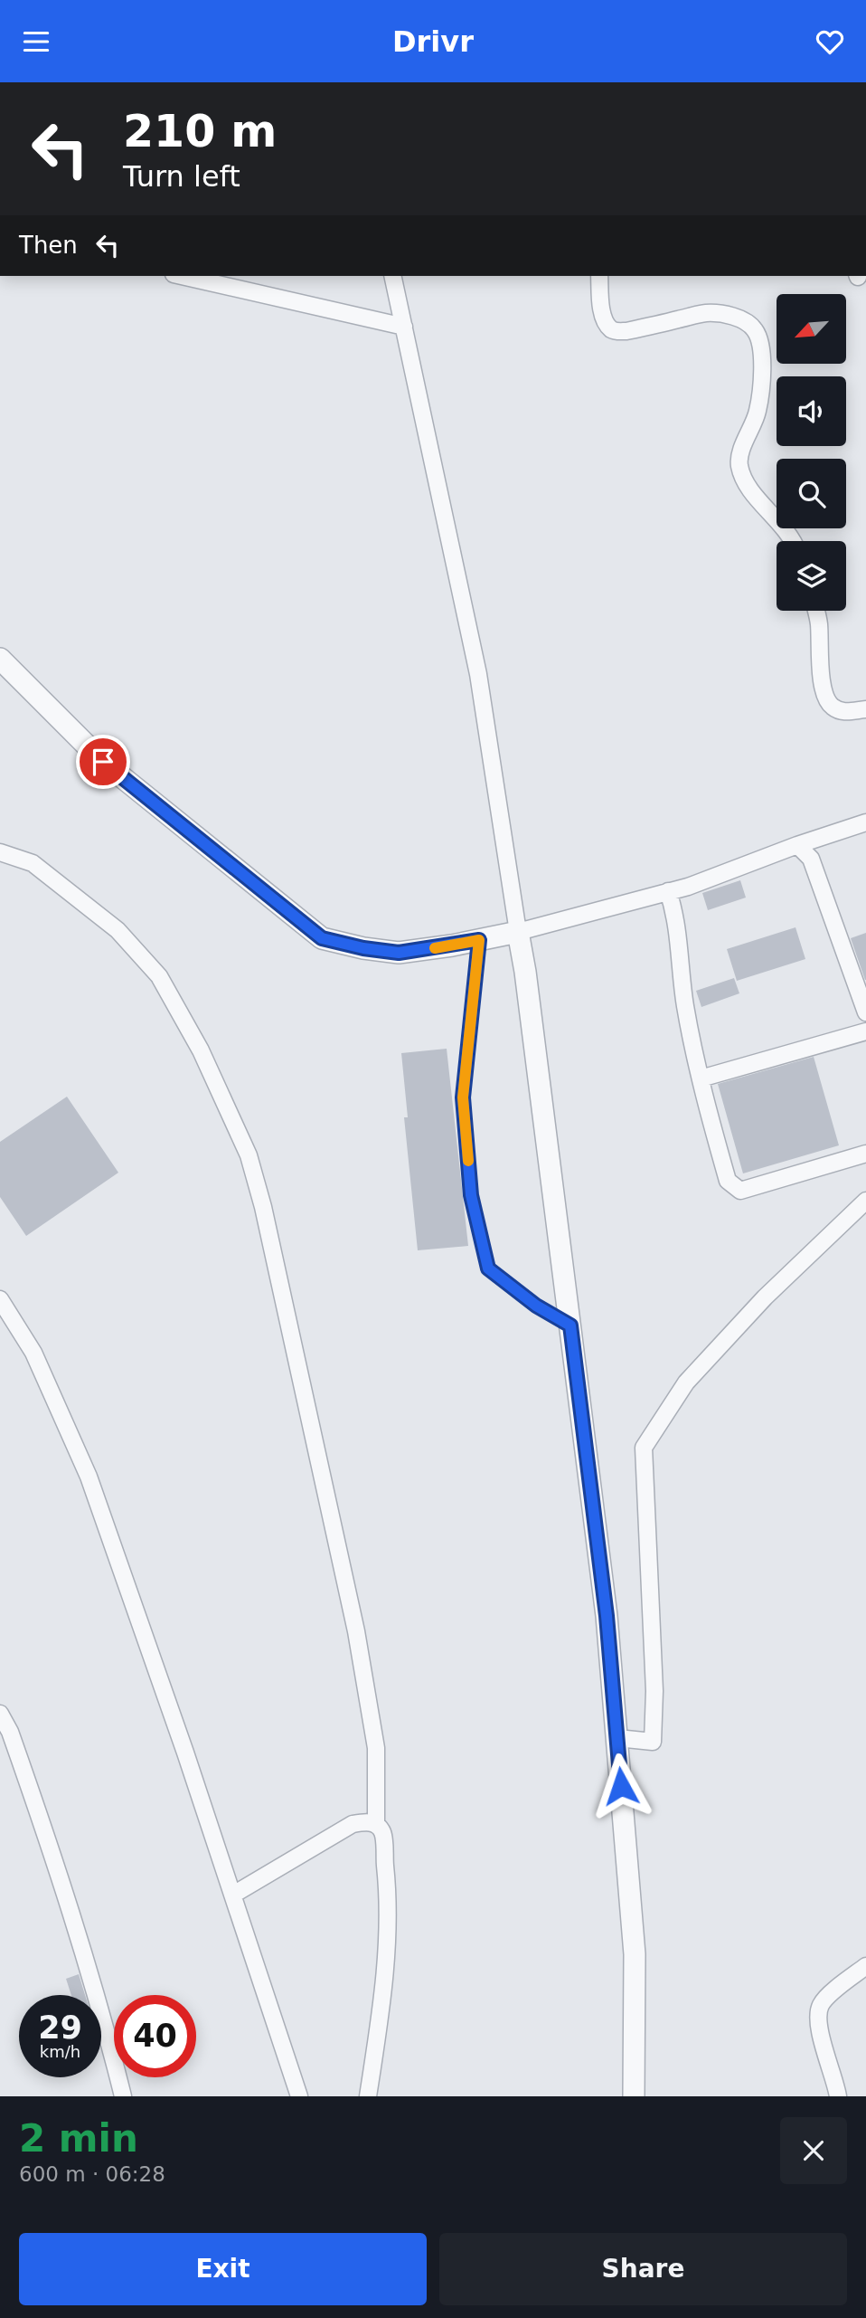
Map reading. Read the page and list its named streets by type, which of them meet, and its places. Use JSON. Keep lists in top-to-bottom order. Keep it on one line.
{"north":"bottom left","page":{"header":"Drivr","turn":["210 m","Turn left"],"then":"Then","speed":"29 km/h","limit":"40","heading":["2 min","600 m · 06:28"],"buttons":["Exit","Share"]}}
